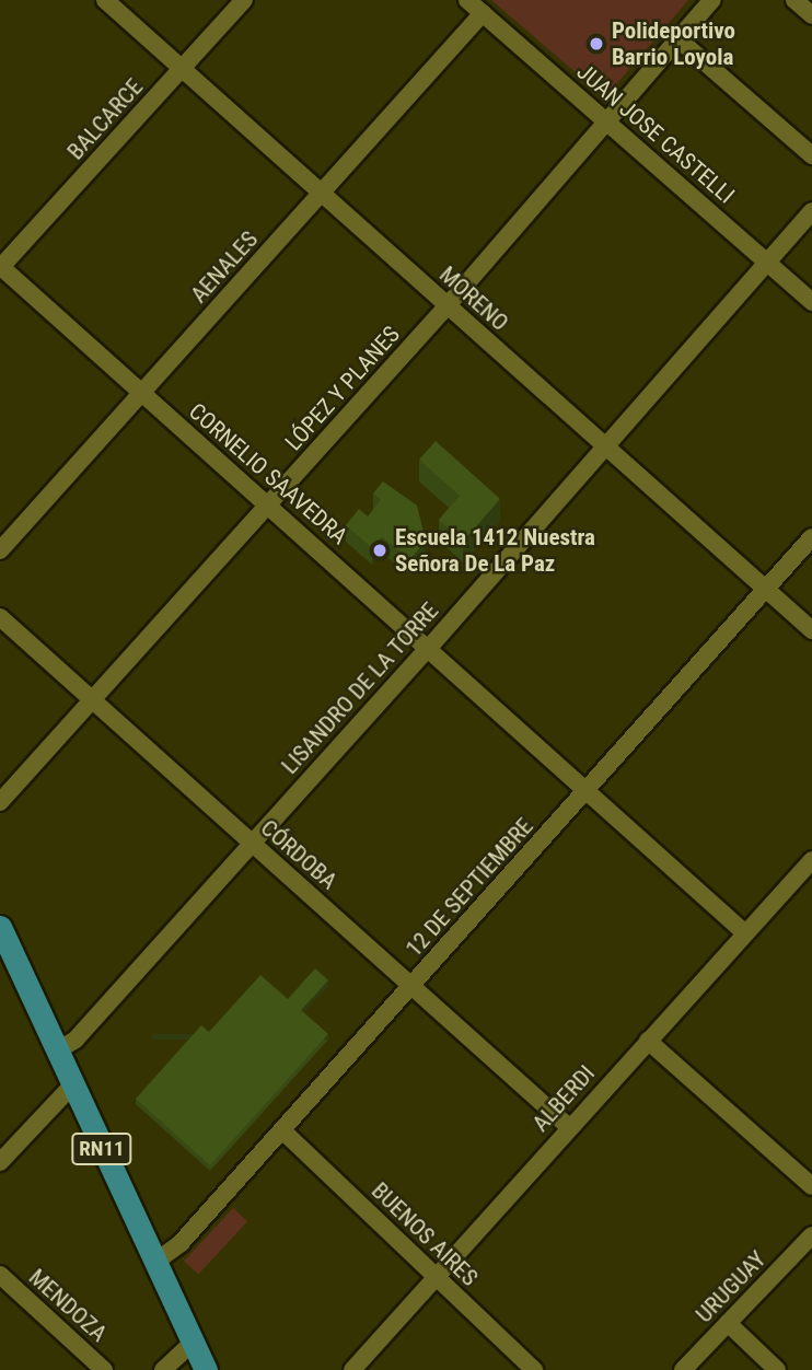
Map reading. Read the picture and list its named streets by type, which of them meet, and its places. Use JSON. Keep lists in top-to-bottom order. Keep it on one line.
{"streets":{"main road":["RN11"],"street":["BALCARCE","JUAN JOSE CASTELLI","AENALES","MORENO","LÓPEZ Y PLANES","CORNELIO SAAVEDRA","LISANDRO DE LA TORRE","CÓRDOBA","12 DE SEPTIEMBRE","ALBERDI","BUENOS AIRES","URUGUAY","MENDOZA"]},"crossings":[["BALCARCE","MORENO"],["BALCARCE","CORNELIO SAAVEDRA"],["JUAN JOSE CASTELLI","AENALES"],["JUAN JOSE CASTELLI","LÓPEZ Y PLANES"],["JUAN JOSE CASTELLI","LISANDRO DE LA TORRE"],["AENALES","MORENO"],["AENALES","CORNELIO SAAVEDRA"],["MORENO","LÓPEZ Y PLANES"],["MORENO","LISANDRO DE LA TORRE"],["MORENO","12 DE SEPTIEMBRE"],["LÓPEZ Y PLANES","CORNELIO SAAVEDRA"],["LÓPEZ Y PLANES","CÓRDOBA"],["CORNELIO SAAVEDRA","LISANDRO DE LA TORRE"],["CORNELIO SAAVEDRA","12 DE SEPTIEMBRE"],["CORNELIO SAAVEDRA","ALBERDI"],["LISANDRO DE LA TORRE","CÓRDOBA"],["LISANDRO DE LA TORRE","RN11"],["CÓRDOBA","12 DE SEPTIEMBRE"],["CÓRDOBA","ALBERDI"],["12 DE SEPTIEMBRE","RN11"],["12 DE SEPTIEMBRE","BUENOS AIRES"],["ALBERDI","BUENOS AIRES"]],"places":["Polideportivo Barrio Loyola","Escuela 1412 Nuestra Señora De La Paz"]}
